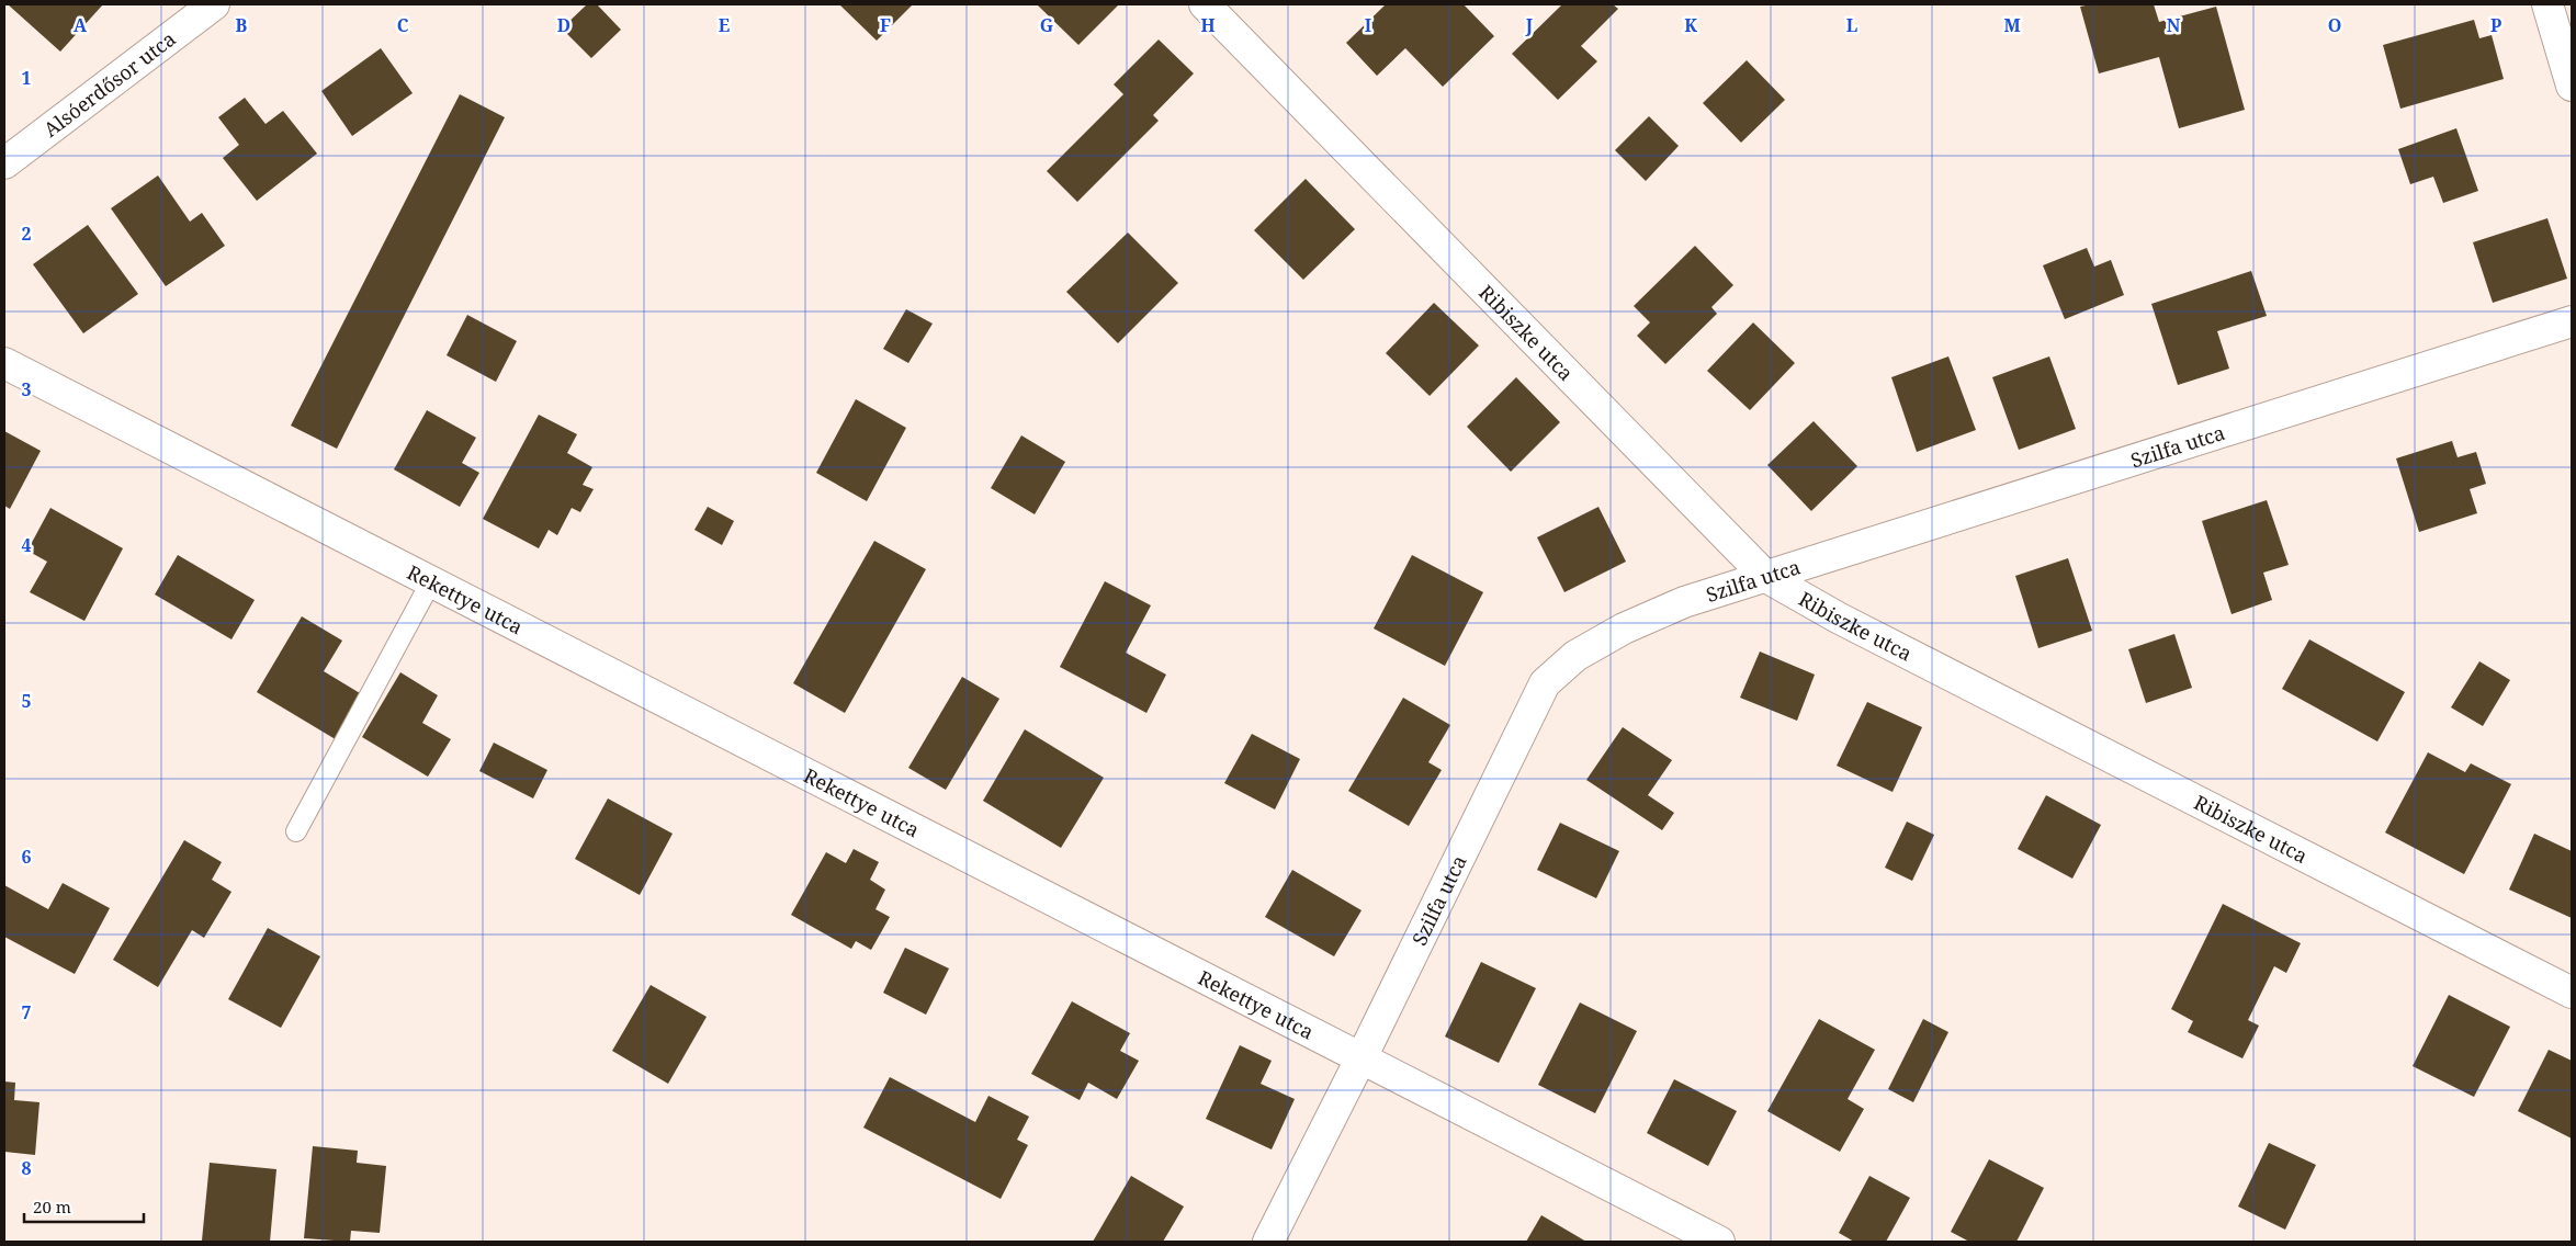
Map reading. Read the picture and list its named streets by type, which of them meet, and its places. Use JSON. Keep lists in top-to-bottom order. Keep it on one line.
{"streets":{"street":["Alsóerdősor utca","Ribiszke utca","Szilfa utca","Rekettye utca"]},"crossings":[["Ribiszke utca","Szilfa utca"],["Szilfa utca","Rekettye utca"]],"scale_bar":"20 m","grid":{"columns":["A","B","C","D","E","F","G","H","I","J","K","L","M","N","O","P"],"rows":["1","2","3","4","5","6","7","8"]}}
